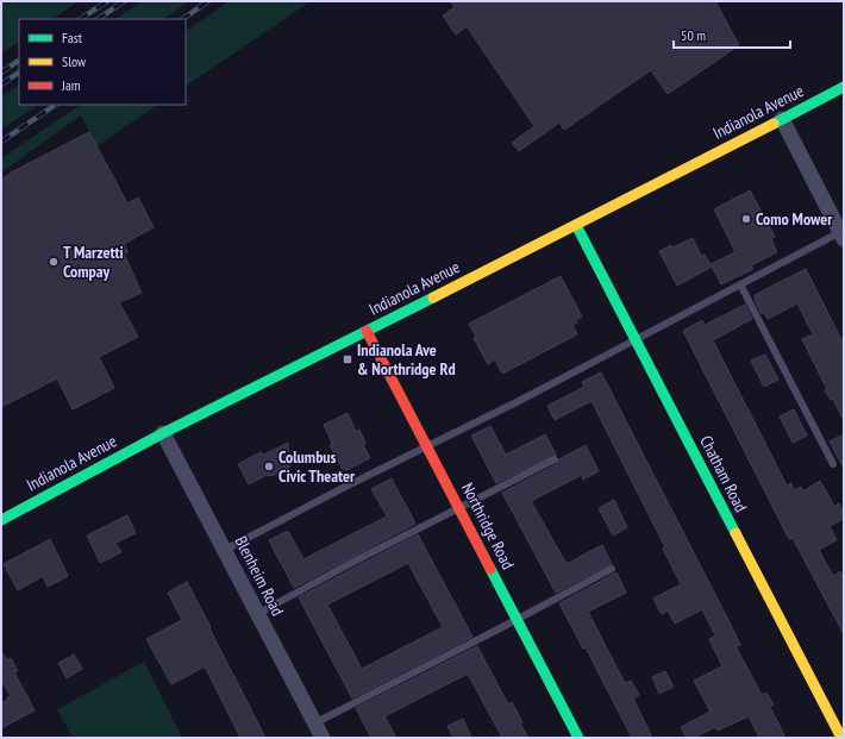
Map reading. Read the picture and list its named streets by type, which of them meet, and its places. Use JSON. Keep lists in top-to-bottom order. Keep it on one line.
{"streets":{"street":["Indianola Avenue","Chatham Road","Northridge Road","Blenheim Road"]},"crossings":[["Indianola Avenue","Chatham Road"],["Indianola Avenue","Northridge Road"],["Indianola Avenue","Blenheim Road"]],"places":{"other":["Como Mower","T Marzetti Compay","Columbus Civic Theater"],"transit":["Indianola Ave & Northridge Rd"]},"legend":["Fast","Slow","Jam"],"scale_bar":"50 m"}
